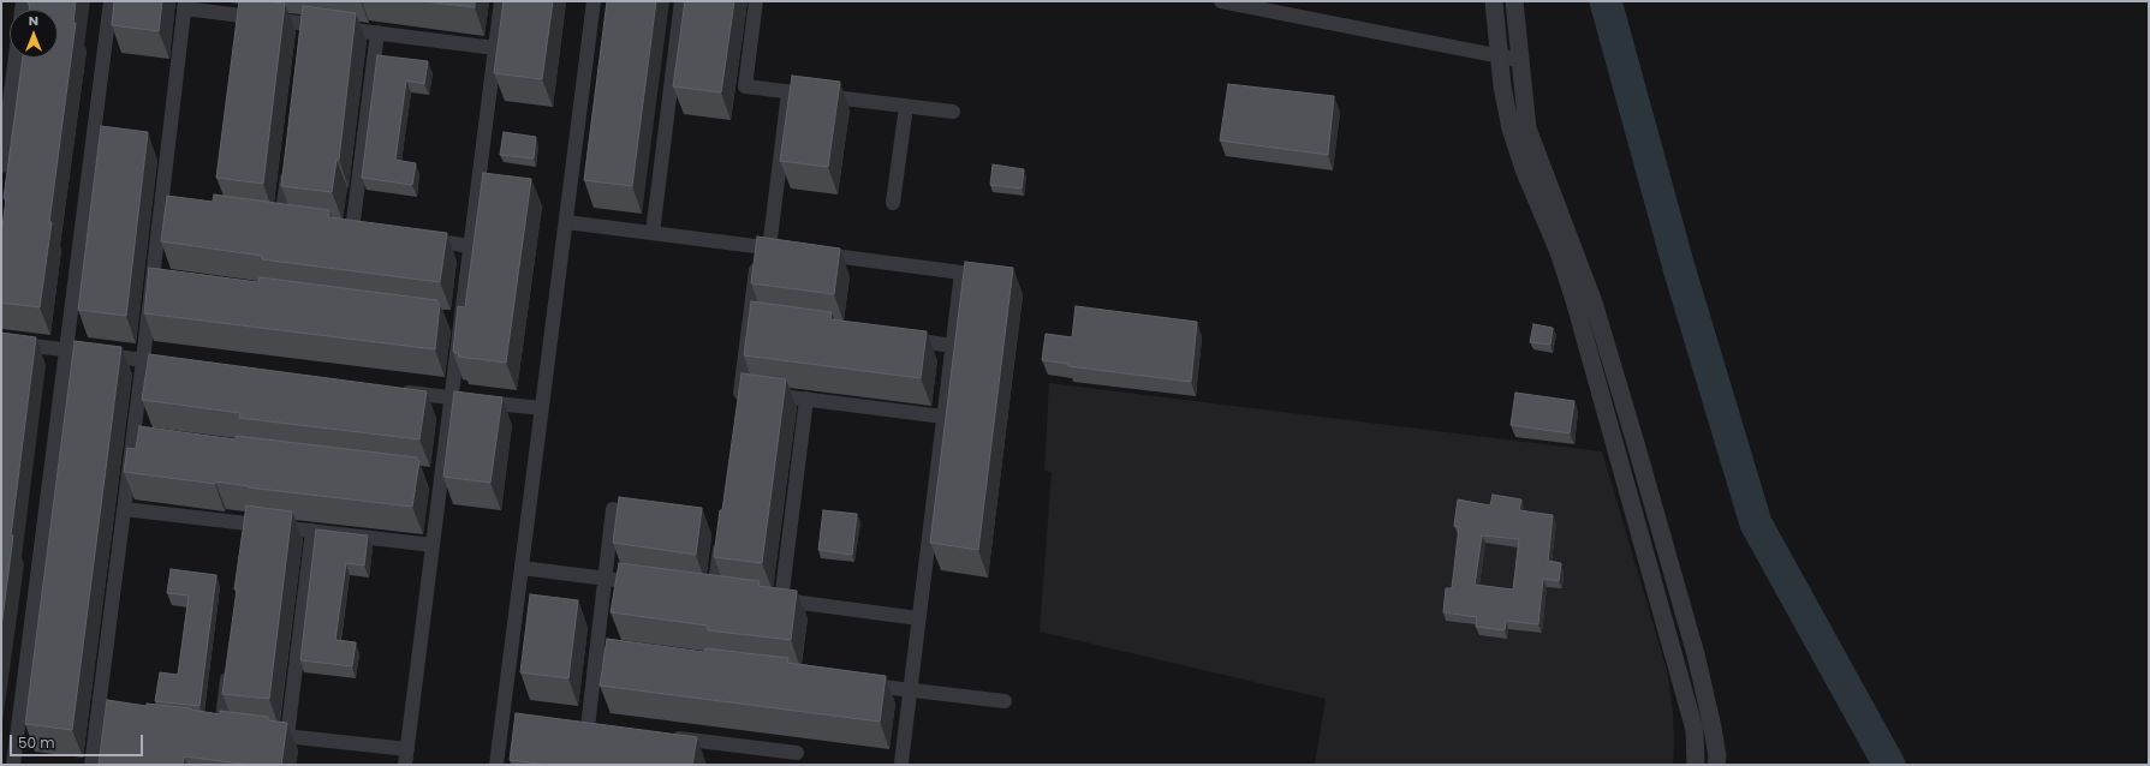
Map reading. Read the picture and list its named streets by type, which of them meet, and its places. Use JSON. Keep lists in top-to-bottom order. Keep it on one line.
{"scale_bar":"50 m","north":"top"}
